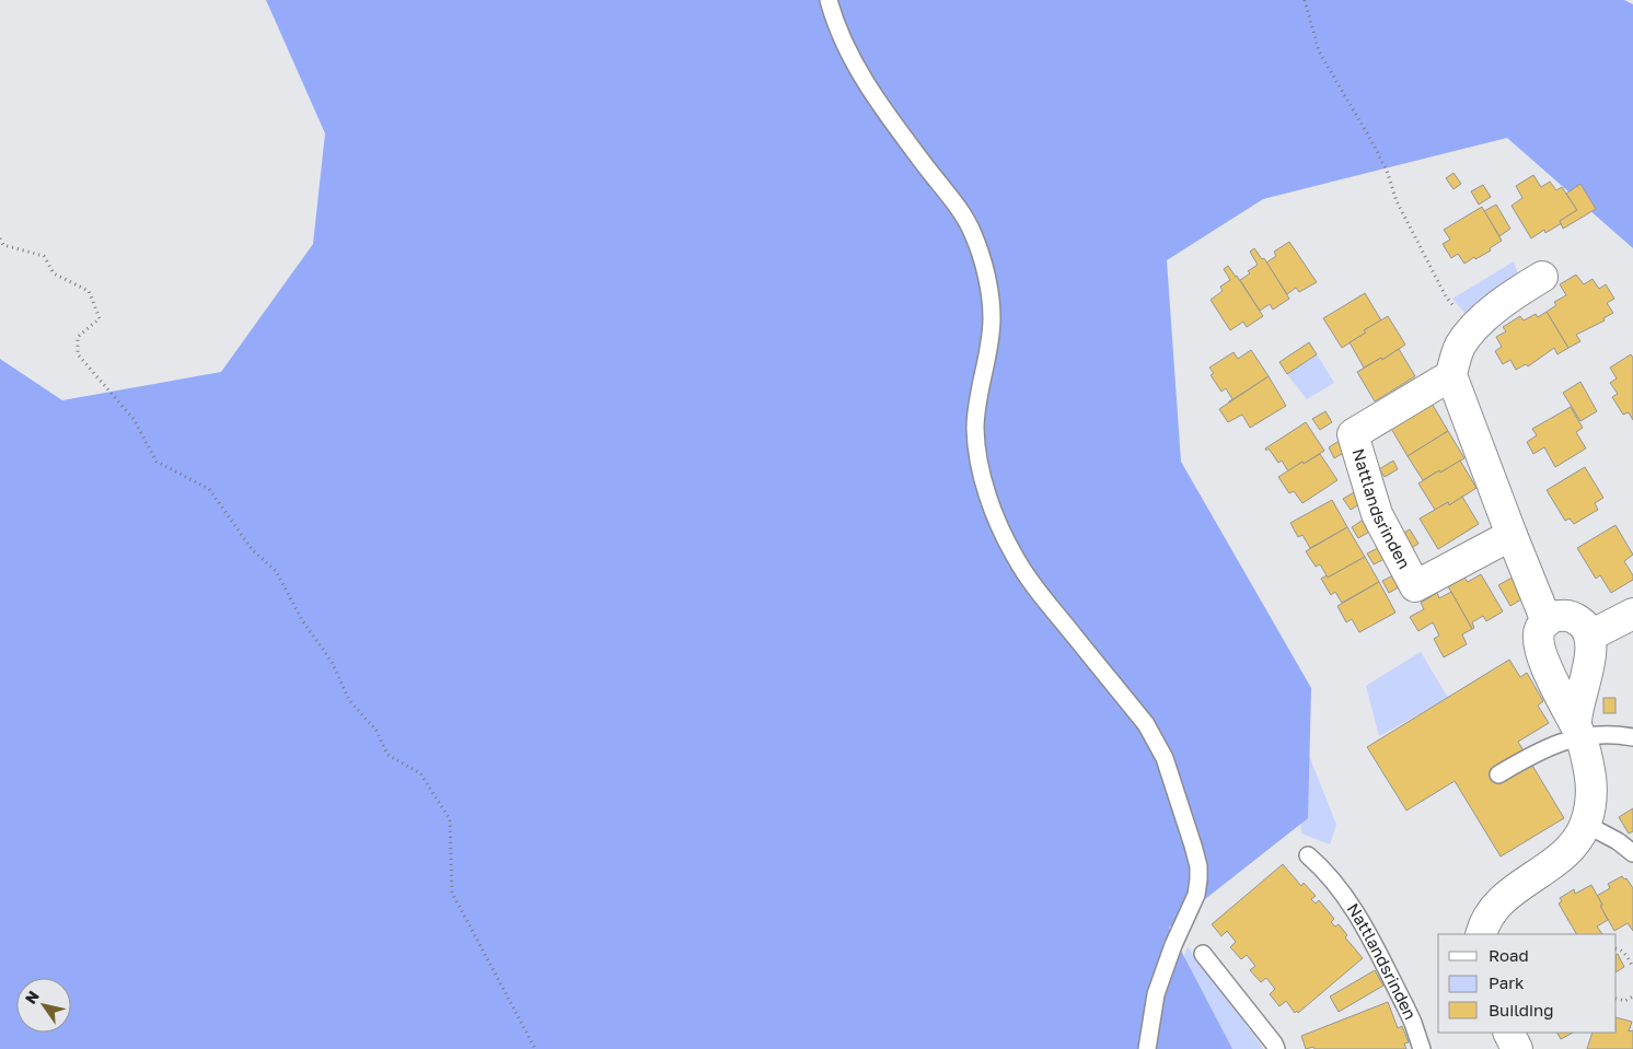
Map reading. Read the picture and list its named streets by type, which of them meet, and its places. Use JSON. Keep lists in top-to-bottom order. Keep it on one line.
{"streets":{"street":["Nattlandsrinden"]},"legend":["Road","Park","Building"],"north":"top left"}
